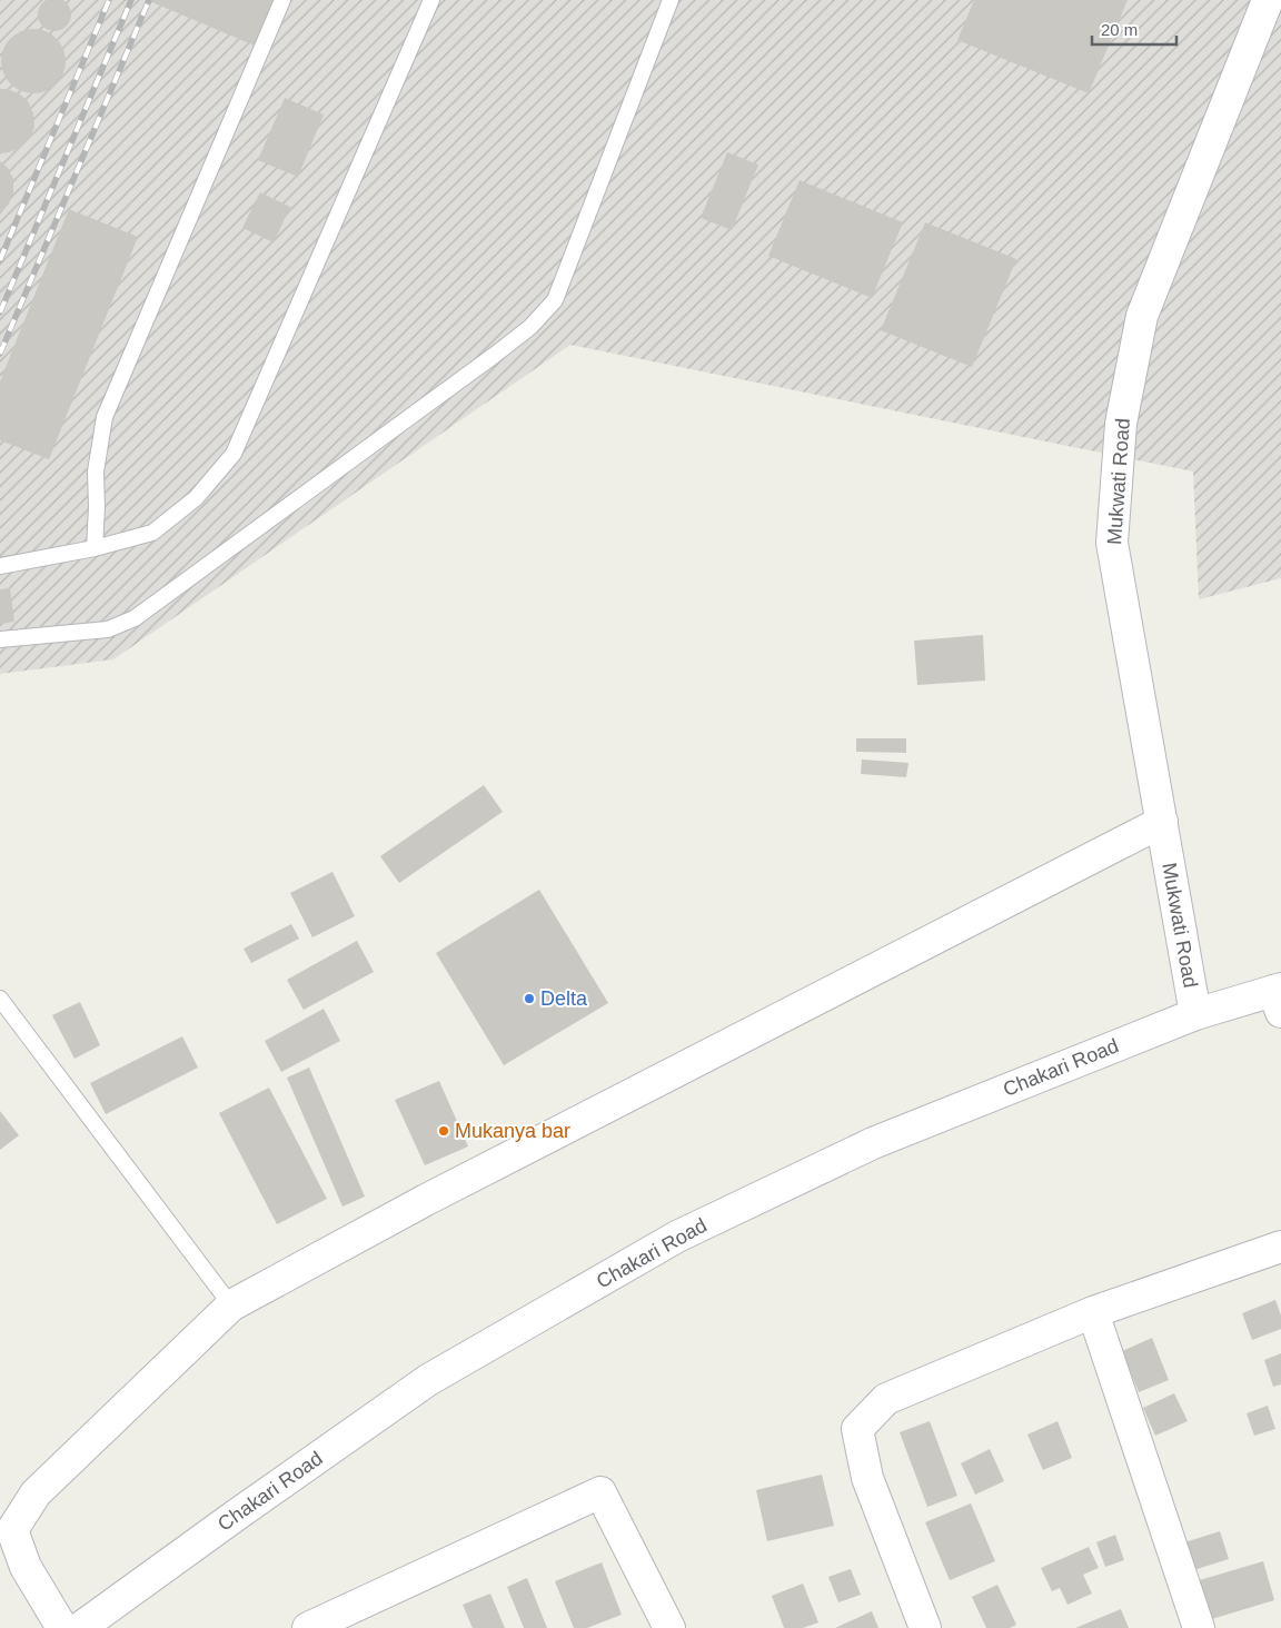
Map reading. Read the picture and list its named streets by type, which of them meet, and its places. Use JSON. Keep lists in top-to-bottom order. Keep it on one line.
{"streets":{"street":["Mukwati Road","Chakari Road"]},"crossings":[["Mukwati Road","Chakari Road"]],"places":["Delta","Mukanya bar"],"scale_bar":"20 m"}
